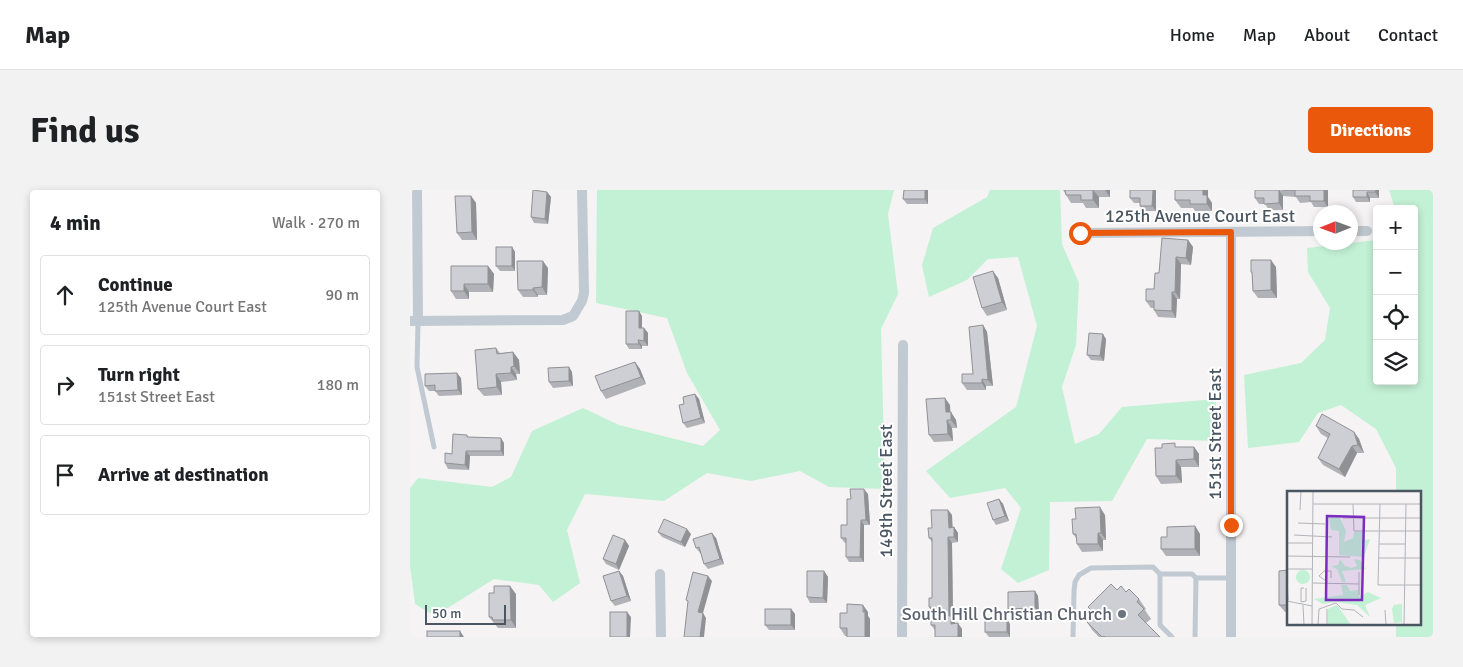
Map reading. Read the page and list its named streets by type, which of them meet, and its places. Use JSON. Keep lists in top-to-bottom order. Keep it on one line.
{"streets":{"street":["125th Avenue Court East","151st Street East","149th Street East"]},"crossings":[["125th Avenue Court East","151st Street East"]],"places":["South Hill Christian Church"],"scale_bar":"50 m","north":"left","page":{"header":"Map","nav":["Home","Map","About","Contact"],"buttons":"Directions","title":"Find us","heading":["4 min","Walk · 270 m"],"map_buttons":["+","−"],"list":[["Continue","125th Avenue Court East","90 m"],["Turn right","151st Street East","180 m"],"Arrive at destination"],"scale":"50 m"}}
